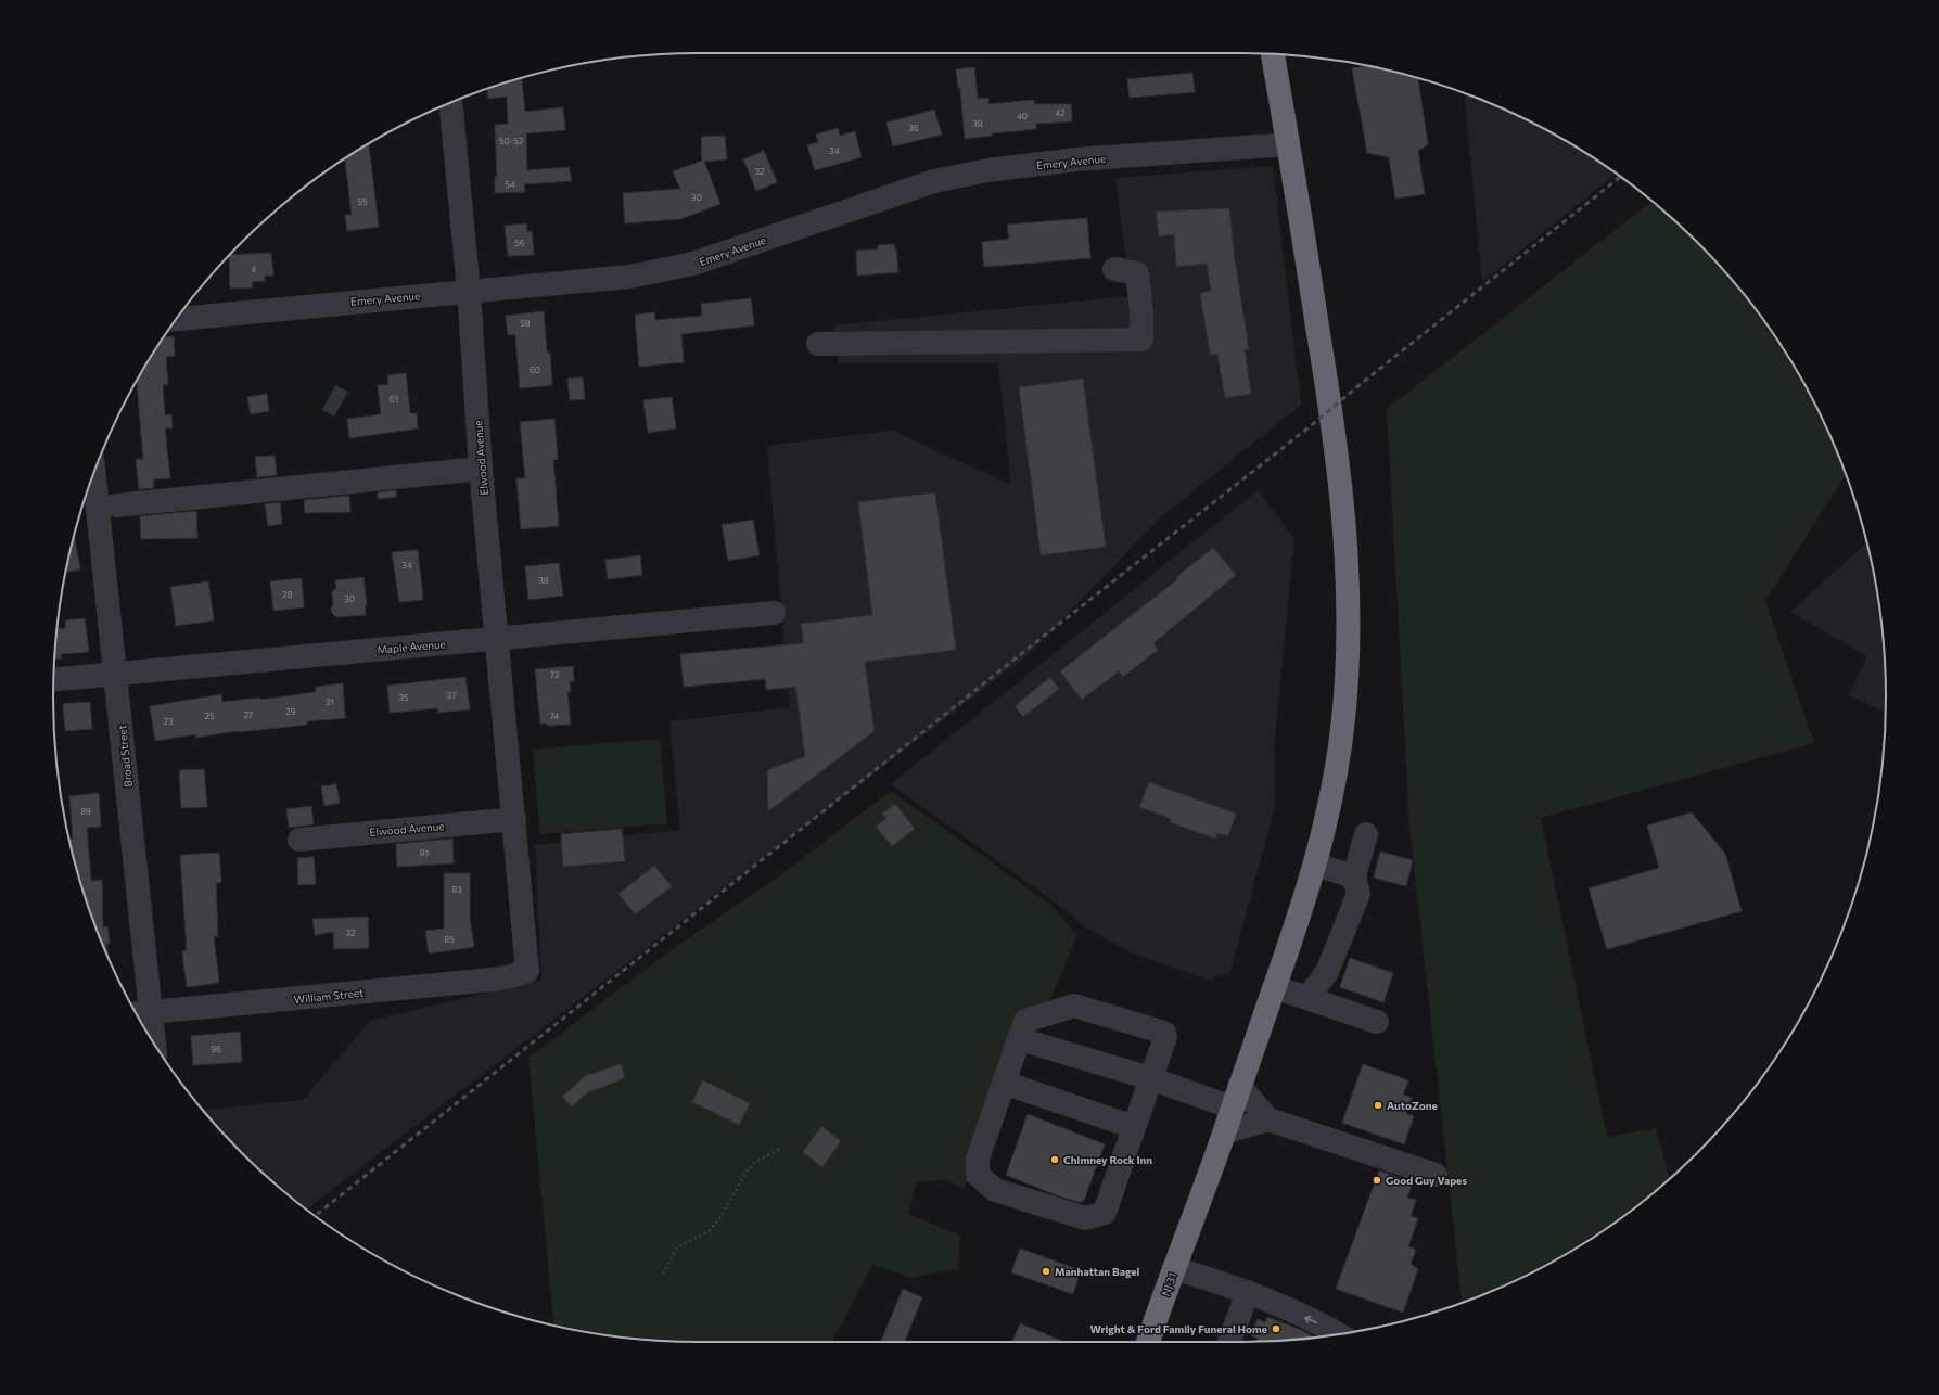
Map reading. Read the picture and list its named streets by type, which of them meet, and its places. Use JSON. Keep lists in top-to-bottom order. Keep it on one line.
{"streets":{"highway":["NJ 31"],"street":["Emery Avenue","Elwood Avenue","Maple Avenue","Broad Street","William Street"]},"crossings":[["Emery Avenue","Elwood Avenue"],["Emery Avenue","NJ 31"],["Elwood Avenue","Maple Avenue"],["Elwood Avenue","William Street"],["Maple Avenue","Broad Street"],["Broad Street","William Street"]],"places":["AutoZone","Chimney Rock Inn","Good Guy Vapes","Manhattan Bagel","Wright & Ford Family Funeral Home"],"house_numbers":["42","40","38","36","50-52","34","32","54","30","55","56","4","58","60","61","34","38","28","30","72","37","35","31","29","27","25","74","23","89","81","83","32","85","96"]}
